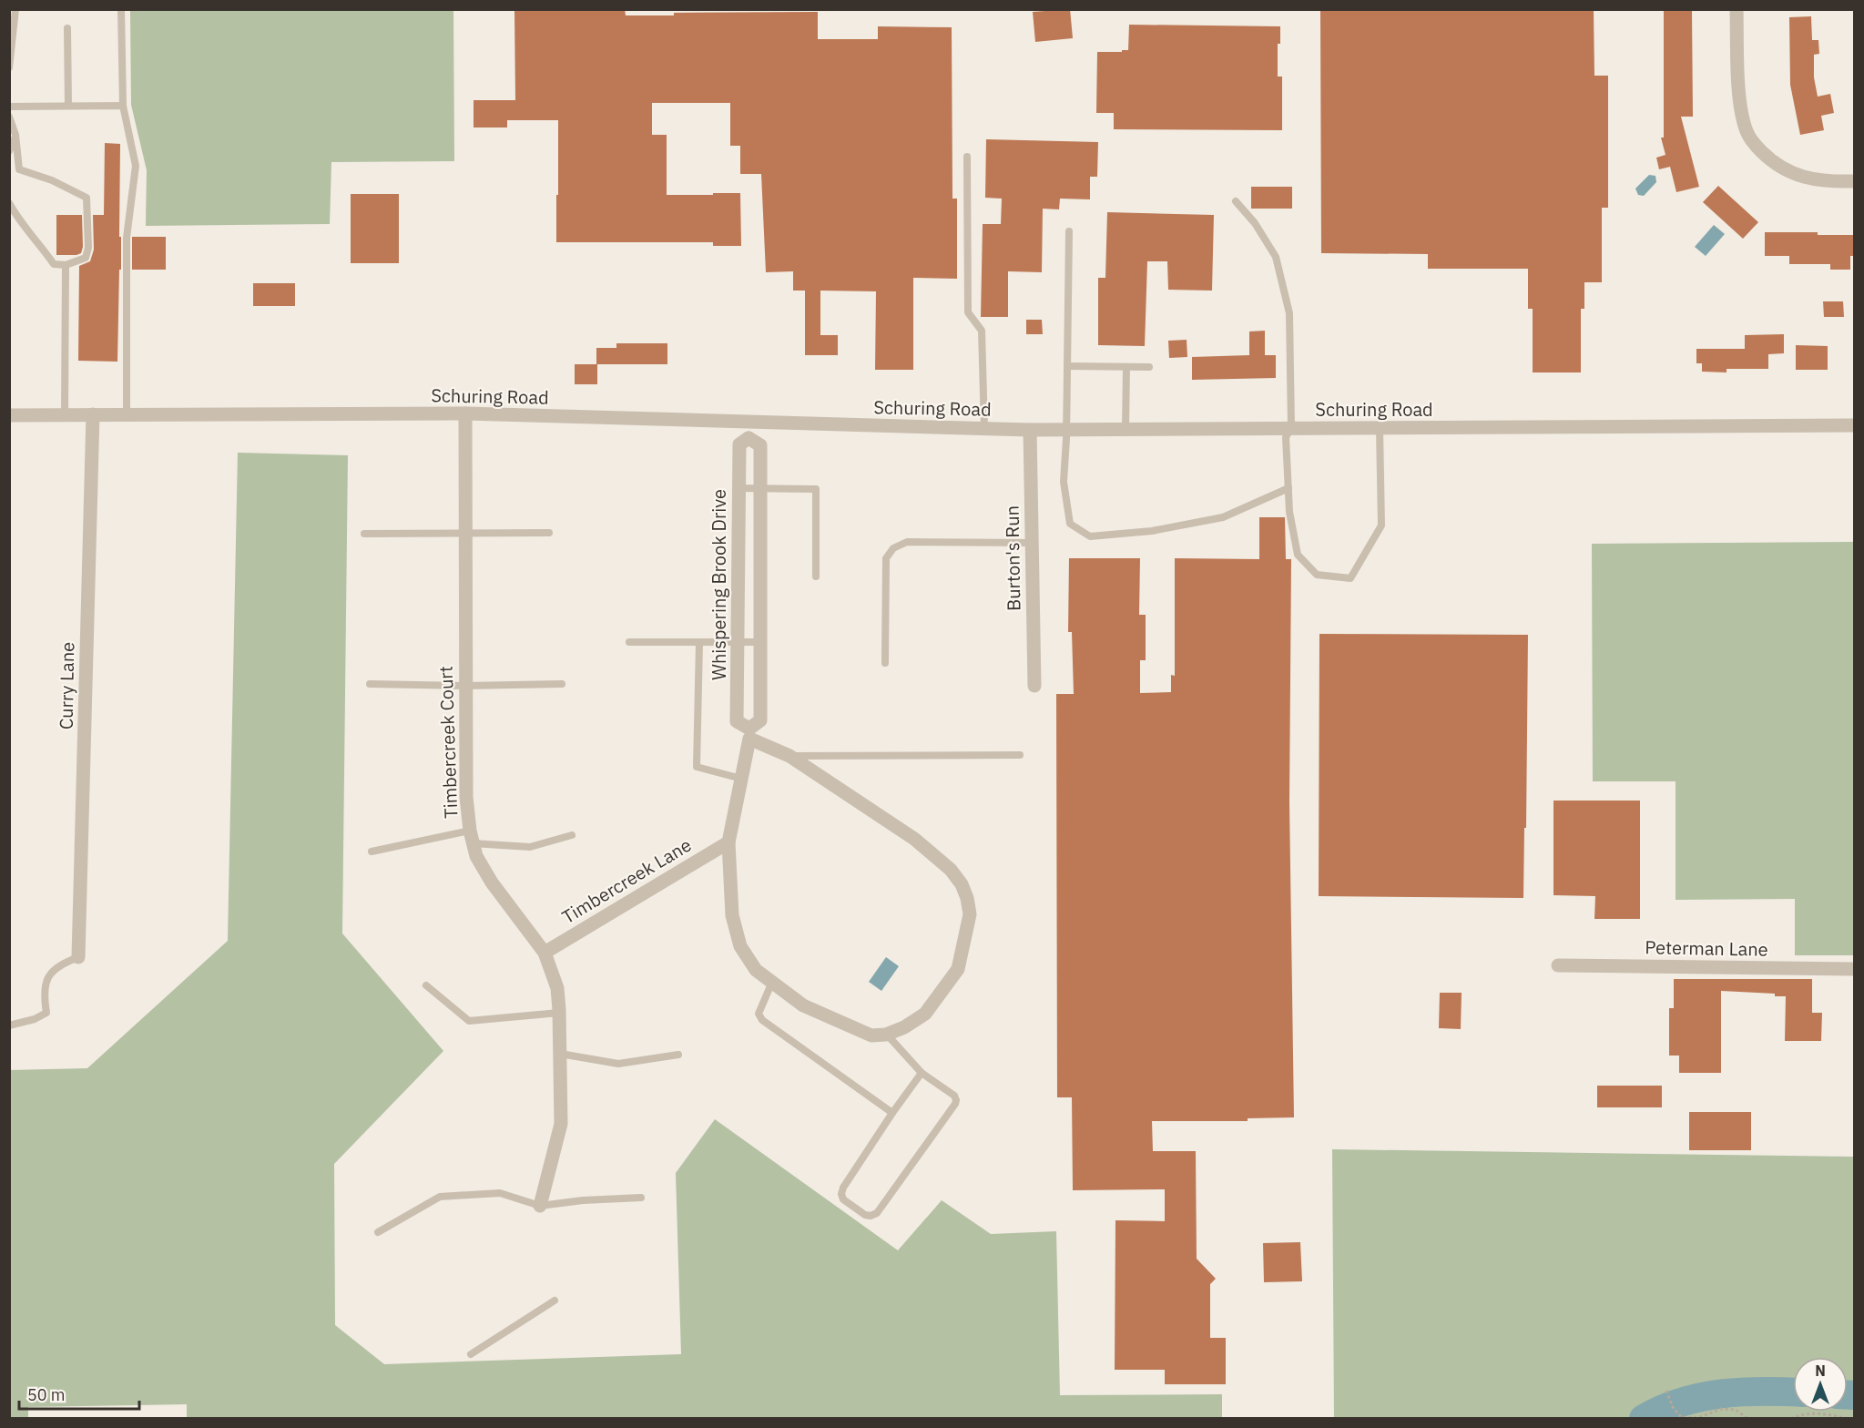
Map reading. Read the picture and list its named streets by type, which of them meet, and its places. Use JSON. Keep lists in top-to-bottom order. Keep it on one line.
{"streets":{"street":["Schuring Road","Burton's Run","Whispering Brook Drive","Curry Lane","Timbercreek Court","Timbercreek Lane","Peterman Lane"]},"crossings":[["Schuring Road","Burton's Run"],["Schuring Road","Whispering Brook Drive"],["Schuring Road","Curry Lane"],["Schuring Road","Timbercreek Court"],["Timbercreek Court","Timbercreek Lane"]],"scale_bar":"50 m","north":"top"}
